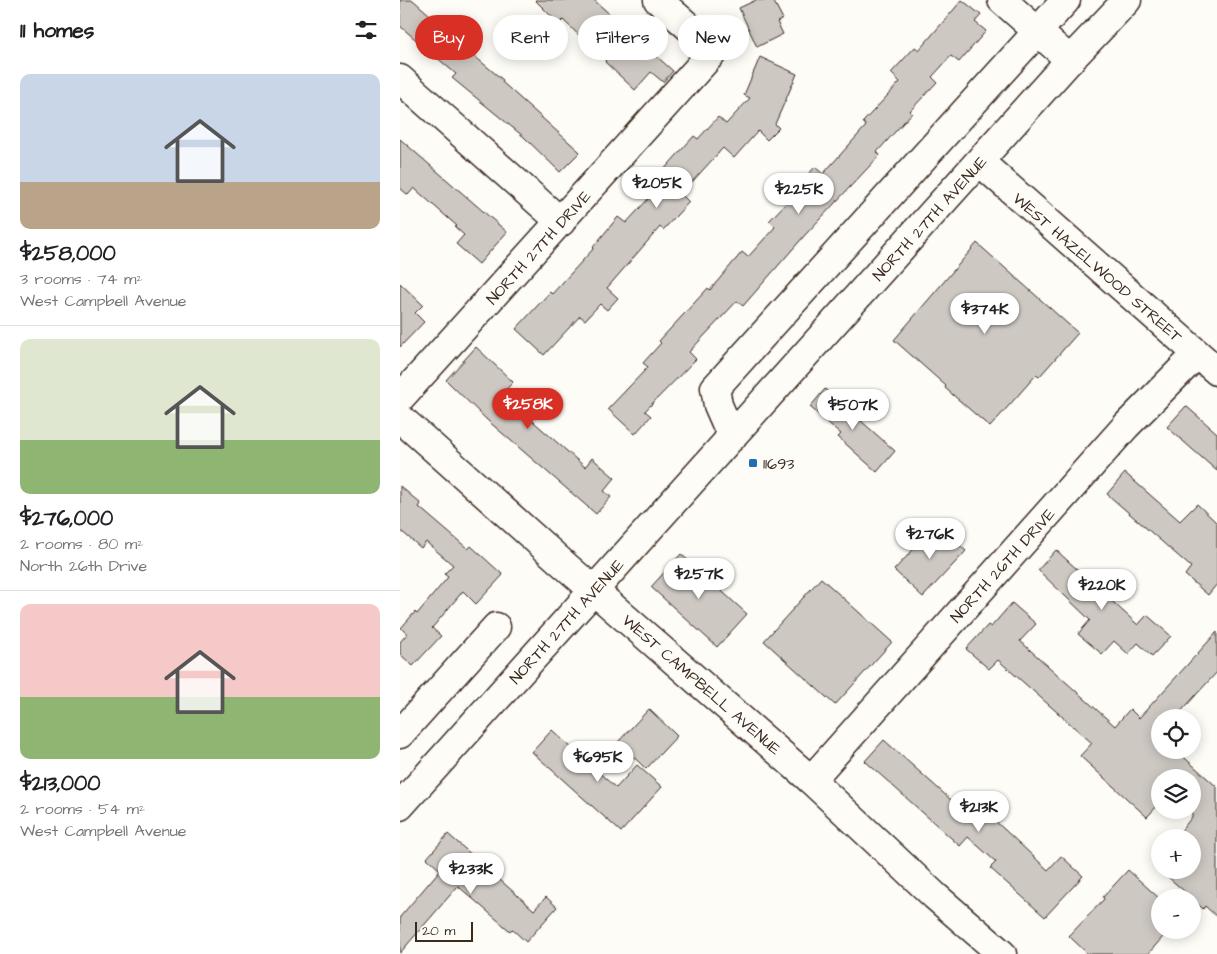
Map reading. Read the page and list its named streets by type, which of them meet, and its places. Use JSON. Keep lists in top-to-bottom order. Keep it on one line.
{"streets":{"street":["NORTH 27TH AVENUE","NORTH 27TH DRIVE","WEST HAZELWOOD STREET","NORTH 26TH DRIVE","WEST CAMPBELL AVENUE"]},"crossings":[["NORTH 27TH AVENUE","WEST HAZELWOOD STREET"],["NORTH 27TH AVENUE","WEST CAMPBELL AVENUE"],["WEST HAZELWOOD STREET","NORTH 26TH DRIVE"],["NORTH 26TH DRIVE","WEST CAMPBELL AVENUE"]],"places":{"transit":["11693"]},"scale_bar":"20 m","page":{"heading":"11 homes","chip":["Buy","Rent","Filters","New"],"list":[{"name":"$258,000","note":"3 rooms · 74 m² · West Campbell Avenue"},{"name":"$276,000","note":"2 rooms · 80 m² · North 26th Drive"},{"name":"$213,000","note":"2 rooms · 54 m² · West Campbell Avenue"}],"price":["$205K","$225K","$374K","$258K","$507K","$276K","$257K","$220K","$695K","$213K","$233K"],"map_buttons":["+","−"],"scale":"20 m"}}
